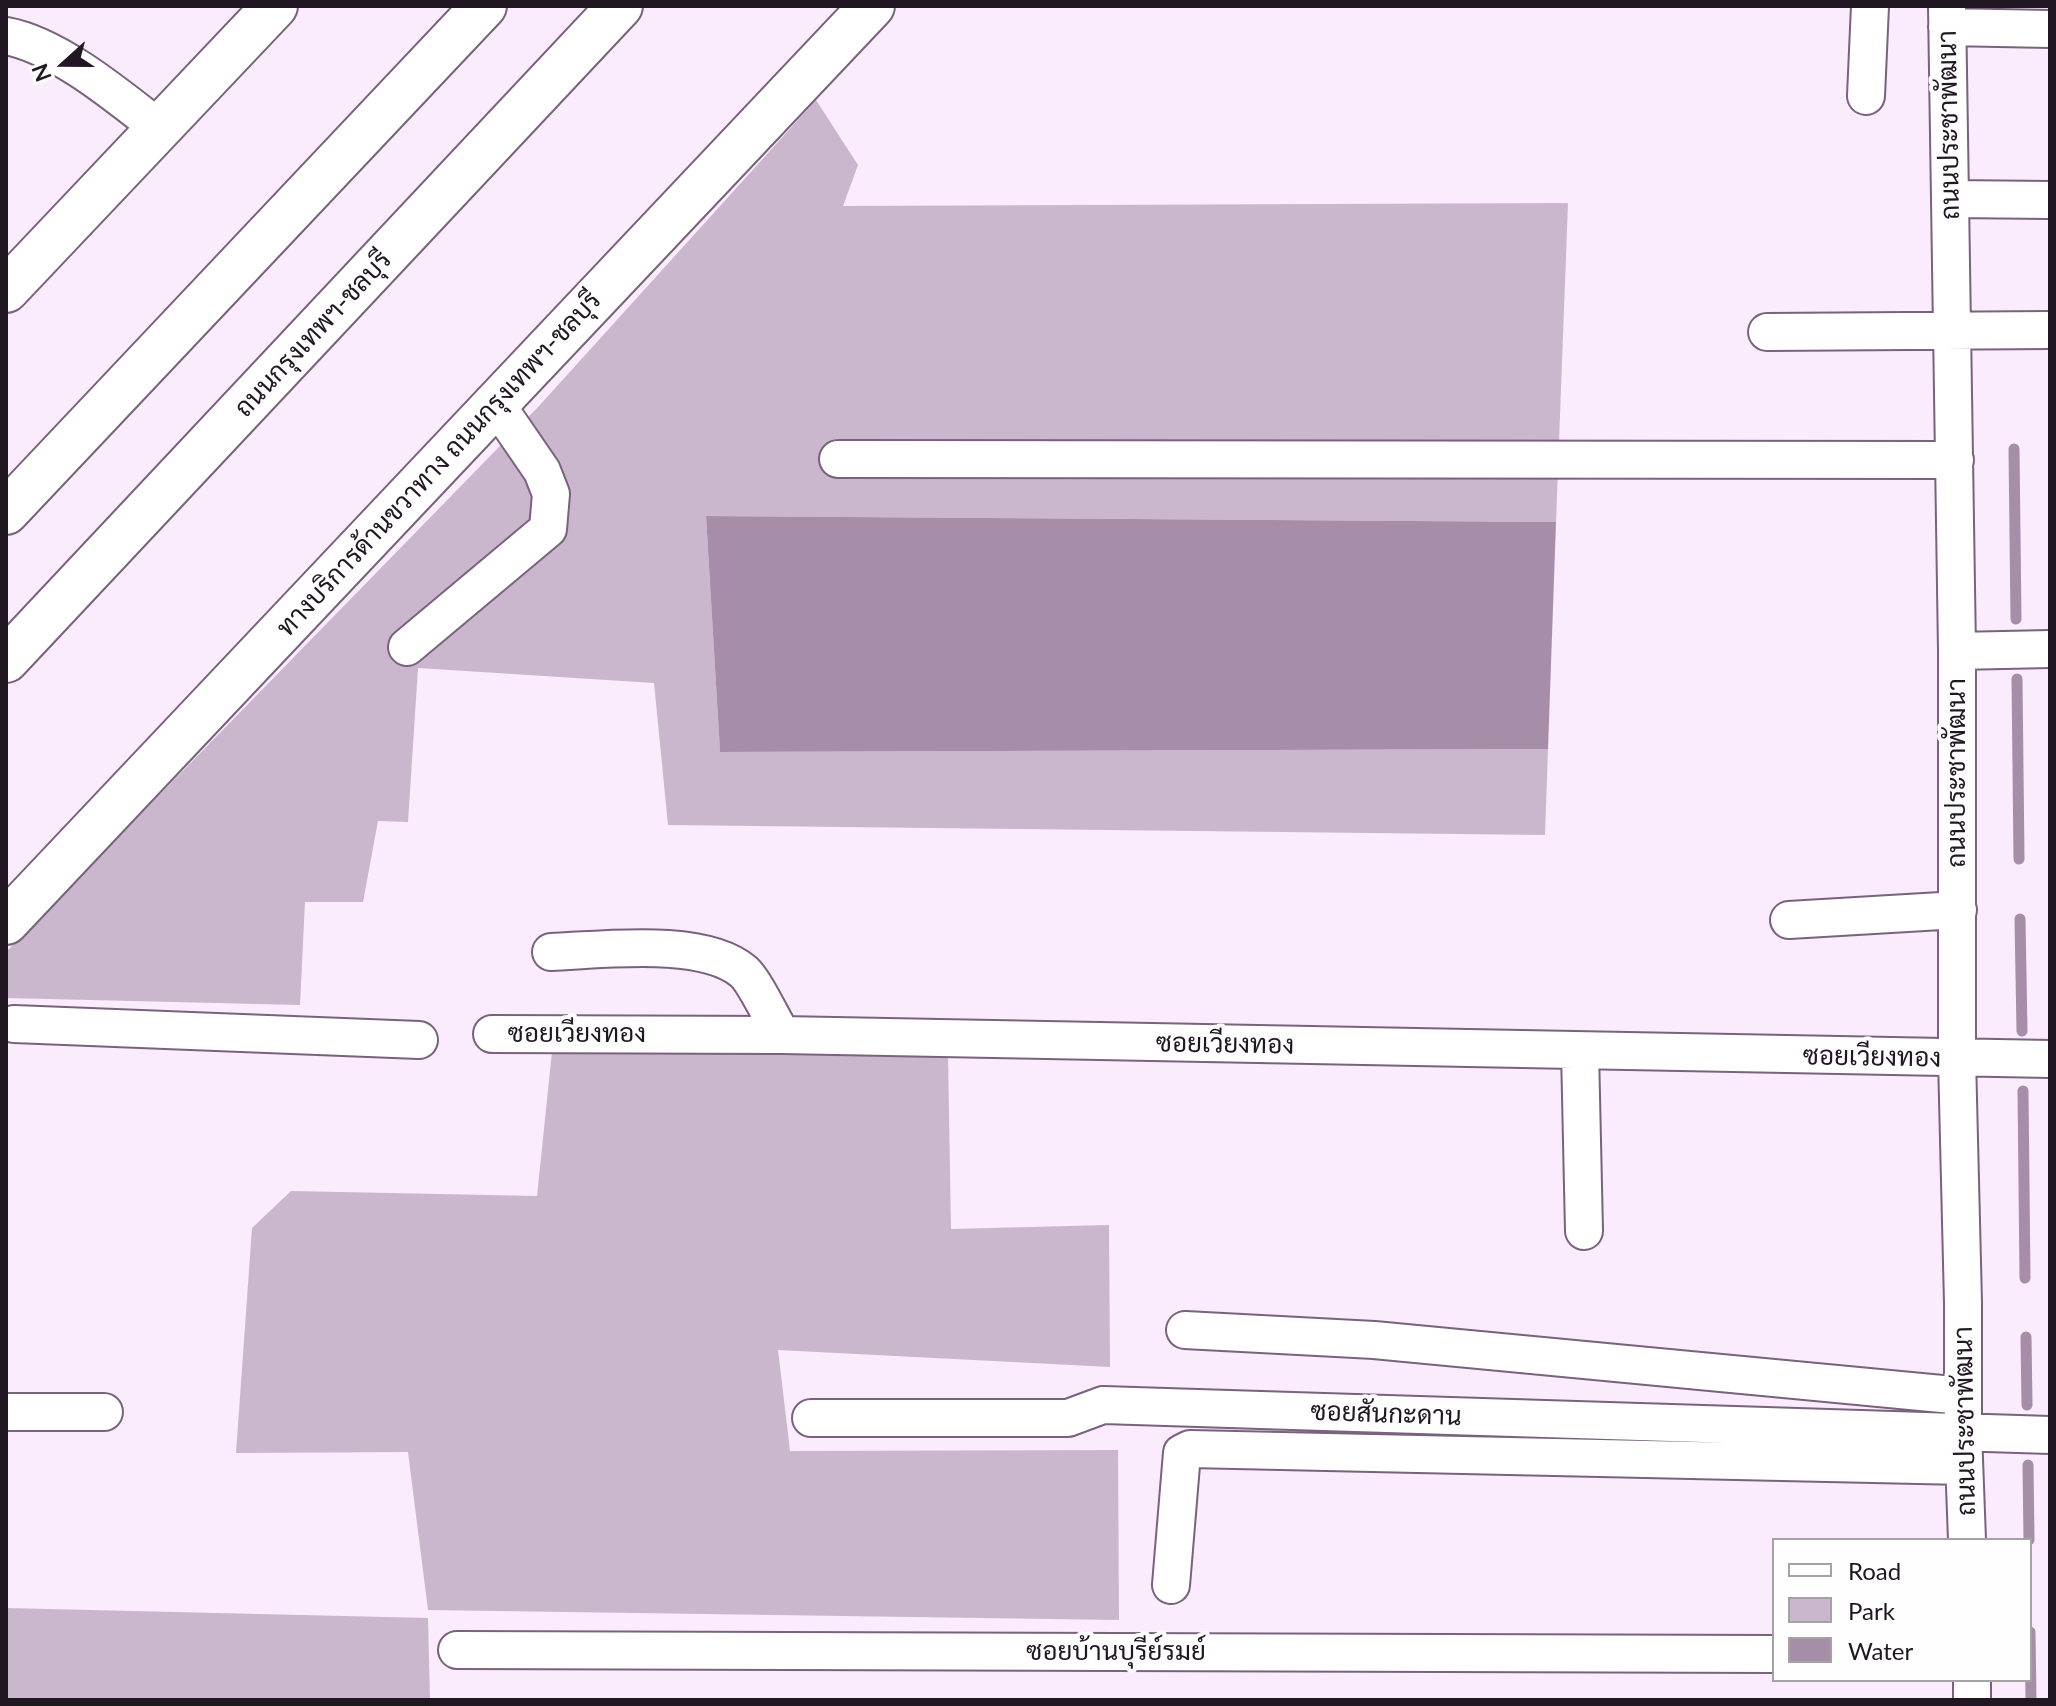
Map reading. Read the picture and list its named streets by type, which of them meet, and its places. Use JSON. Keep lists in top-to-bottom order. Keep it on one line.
{"streets":{"main road":["ถนนกรุงเทพฯ-ชลบุรี","ทางบริการด้านขวาทาง ถนนกรุงเทพฯ-ชลบุรี"],"street":["ถนนประชาพัฒนา","ซอยเวียงทอง","ซอยสันกะดาน","ซอยบ้านบุรีย์รมย์"]},"crossings":[["ถนนประชาพัฒนา","ซอยเวียงทอง"],["ถนนประชาพัฒนา","ซอยสันกะดาน"]],"legend":["Road","Park","Water"],"north":"left"}
